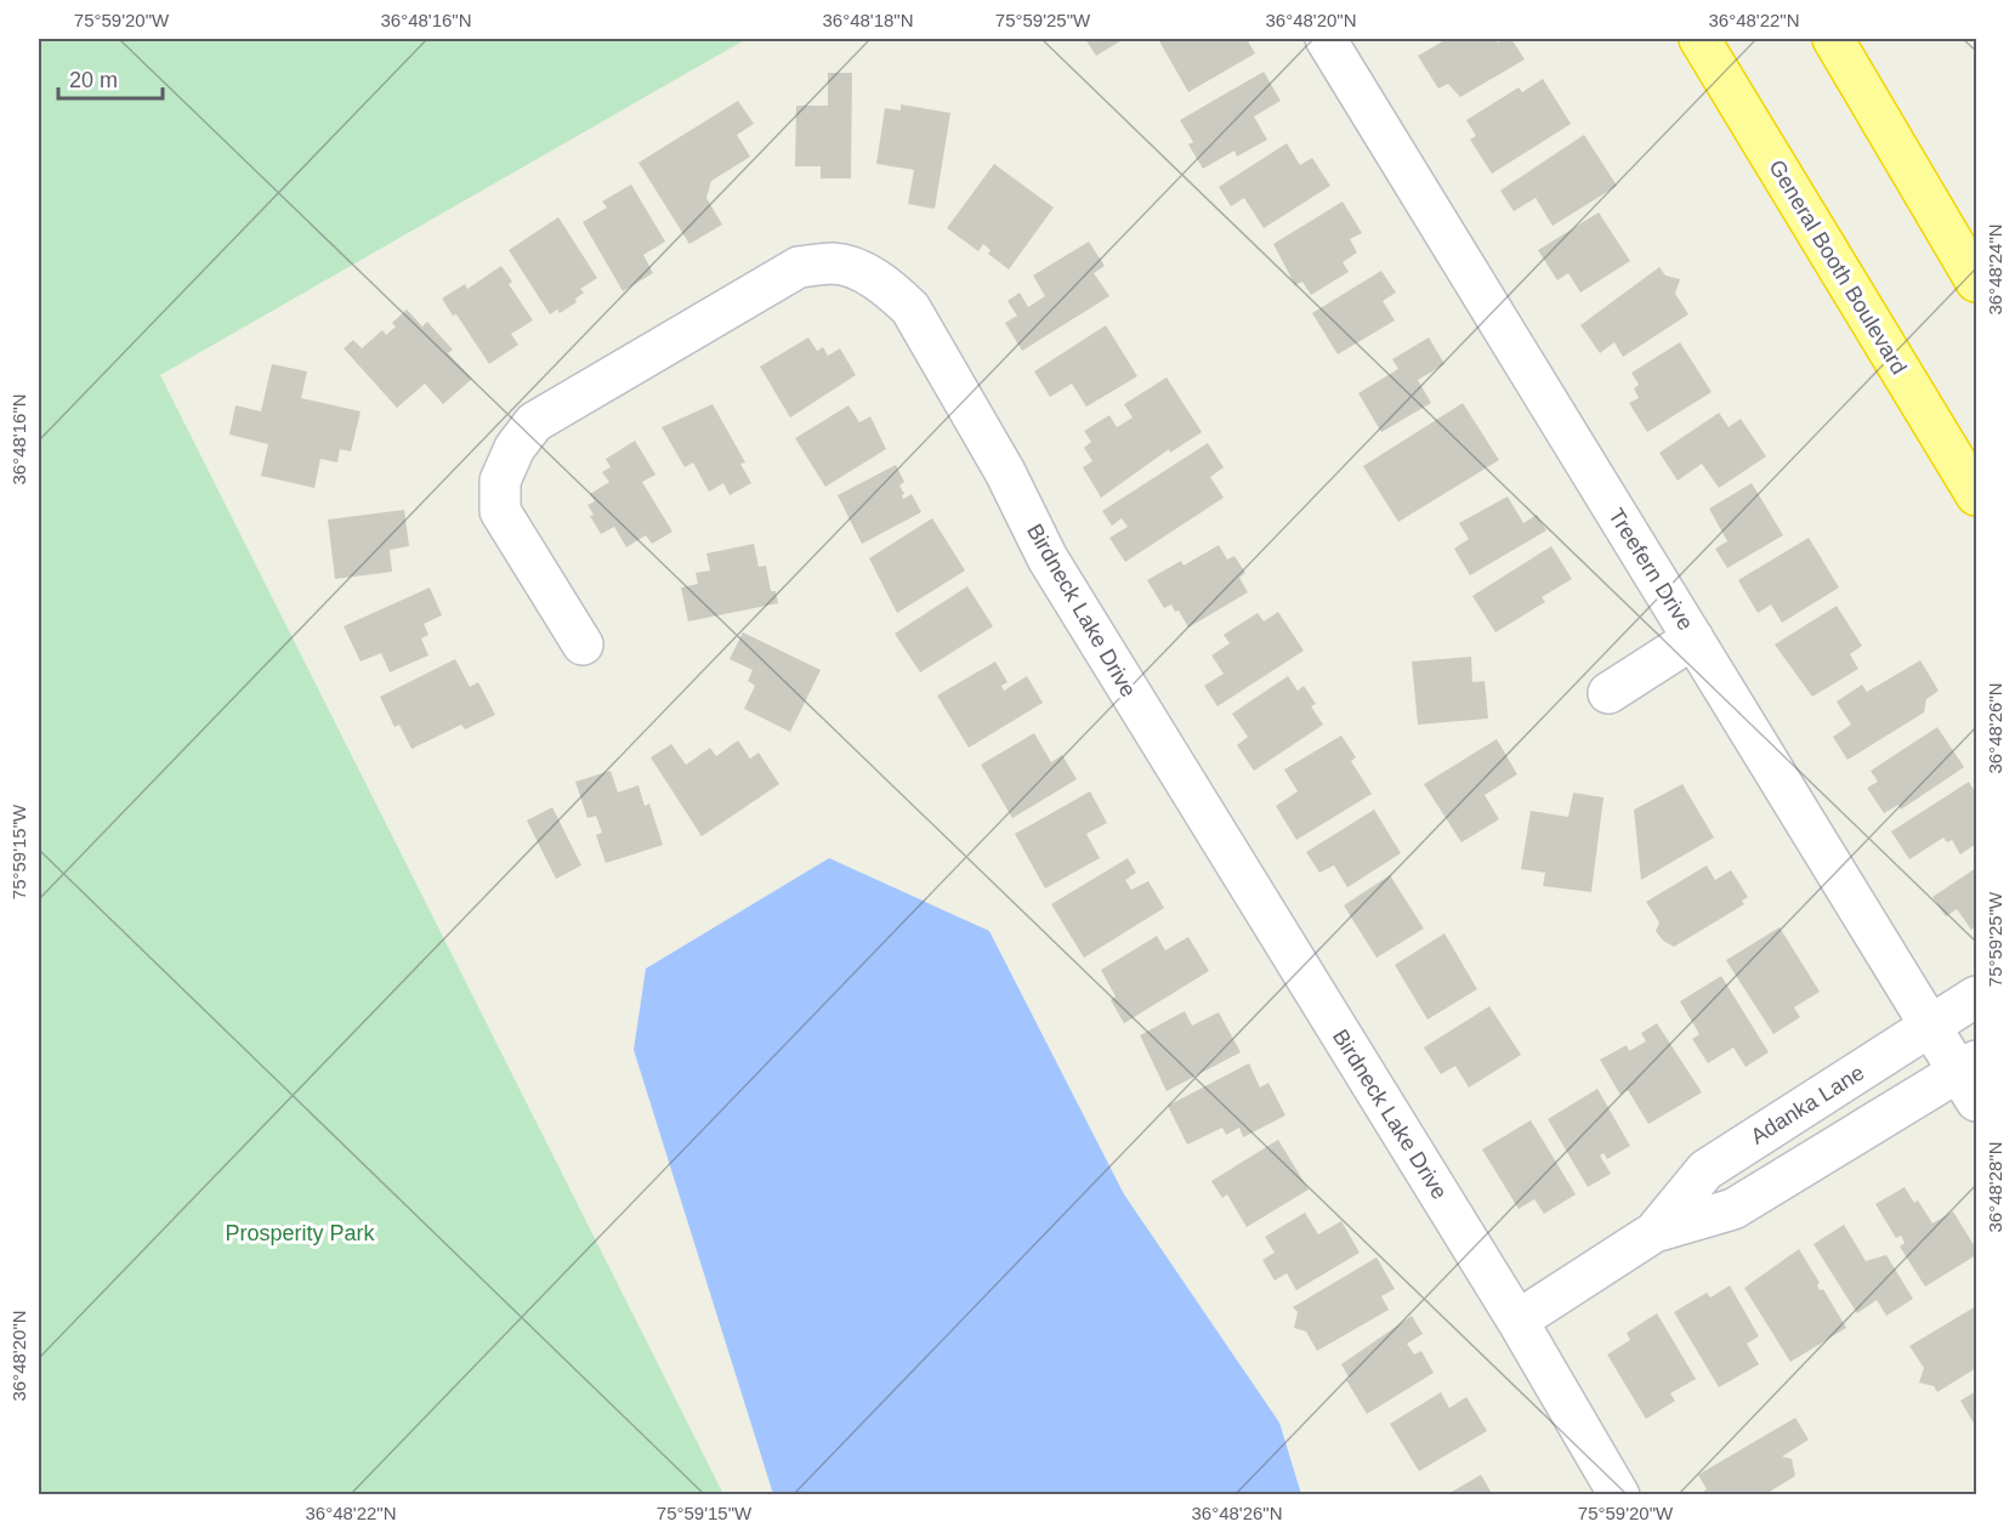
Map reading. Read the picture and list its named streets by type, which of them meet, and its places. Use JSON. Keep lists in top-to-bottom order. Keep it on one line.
{"streets":{"highway":["General Booth Boulevard"],"street":["Treefern Drive","Birdneck Lake Drive","Adanka Lane"]},"crossings":[["Treefern Drive","Adanka Lane"],["Birdneck Lake Drive","Adanka Lane"]],"parks":["Prosperity Park"],"scale_bar":"20 m","coordinates":["75°59'20\"W","36°48'16\"N","36°48'18\"N","75°59'25\"W","36°48'20\"N","36°48'22\"N","36°48'24\"N","36°48'26\"N","75°59'15\"W","36°48'28\"N"]}
